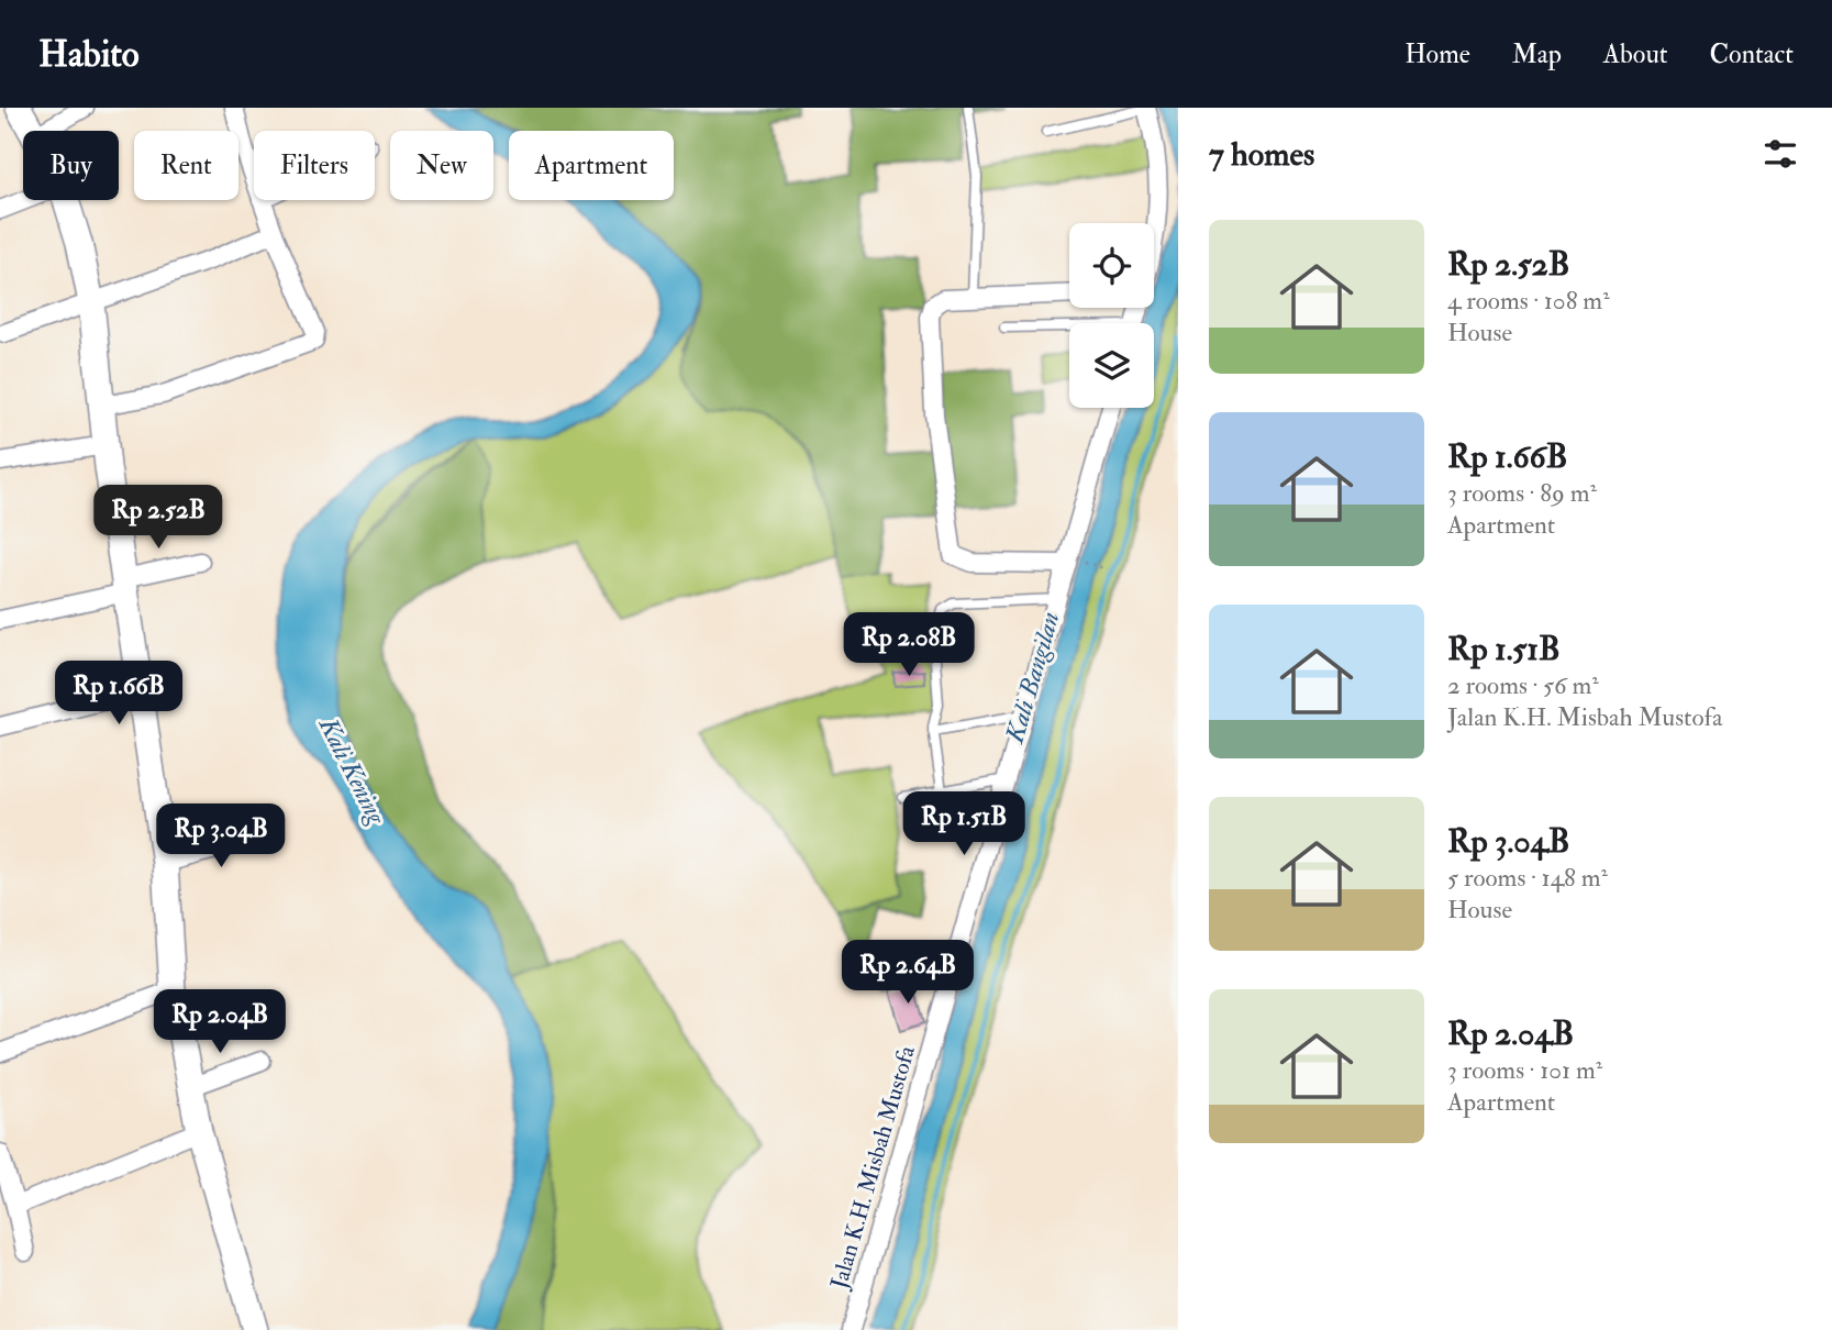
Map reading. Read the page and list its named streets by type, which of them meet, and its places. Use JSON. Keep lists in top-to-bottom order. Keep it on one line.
{"streets":{"street":["Jalan K.H. Misbah Mustofa"]},"water":["Kali Bangilan","Kali Kening"],"page":{"header":"Habito","nav":["Home","Map","About","Contact"],"heading":"7 homes","chip":["Buy","Rent","Filters","New","Apartment"],"list":[{"name":"Rp 2.52B","note":"4 rooms · 108 m² · House"},{"name":"Rp 1.66B","note":"3 rooms · 89 m² · Apartment"},{"name":"Rp 1.51B","note":"2 rooms · 56 m² · Jalan K.H. Misbah Mustofa"},{"name":"Rp 3.04B","note":"5 rooms · 148 m² · House"},{"name":"Rp 2.04B","note":"3 rooms · 101 m² · Apartment"}],"price":["Rp 2.52B","Rp 2.08B","Rp 1.66B","Rp 1.51B","Rp 3.04B","Rp 2.64B","Rp 2.04B"]}}
